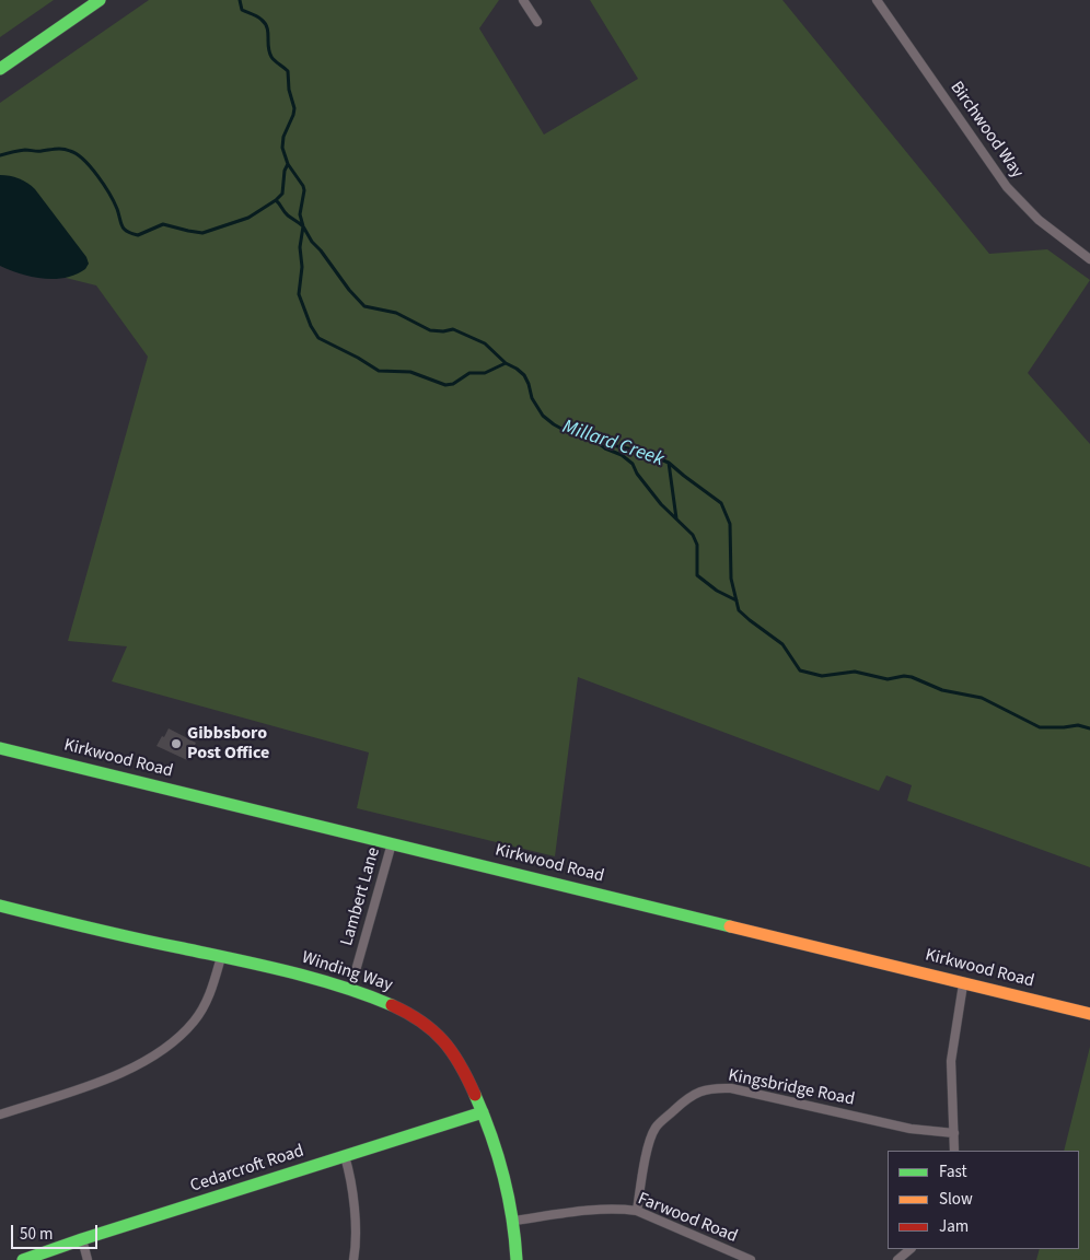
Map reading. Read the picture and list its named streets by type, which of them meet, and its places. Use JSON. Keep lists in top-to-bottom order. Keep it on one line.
{"streets":{"street":["Birchwood Way","Kirkwood Road","Lambert Lane","Winding Way","Kingsbridge Road","Cedarcroft Road","Farwood Road"]},"crossings":[["Kirkwood Road","Lambert Lane"],["Lambert Lane","Winding Way"],["Winding Way","Cedarcroft Road"],["Winding Way","Farwood Road"],["Kingsbridge Road","Farwood Road"]],"water":["Millard Creek"],"places":["Gibbsboro Post Office"],"legend":["Fast","Slow","Jam"],"scale_bar":"50 m"}
